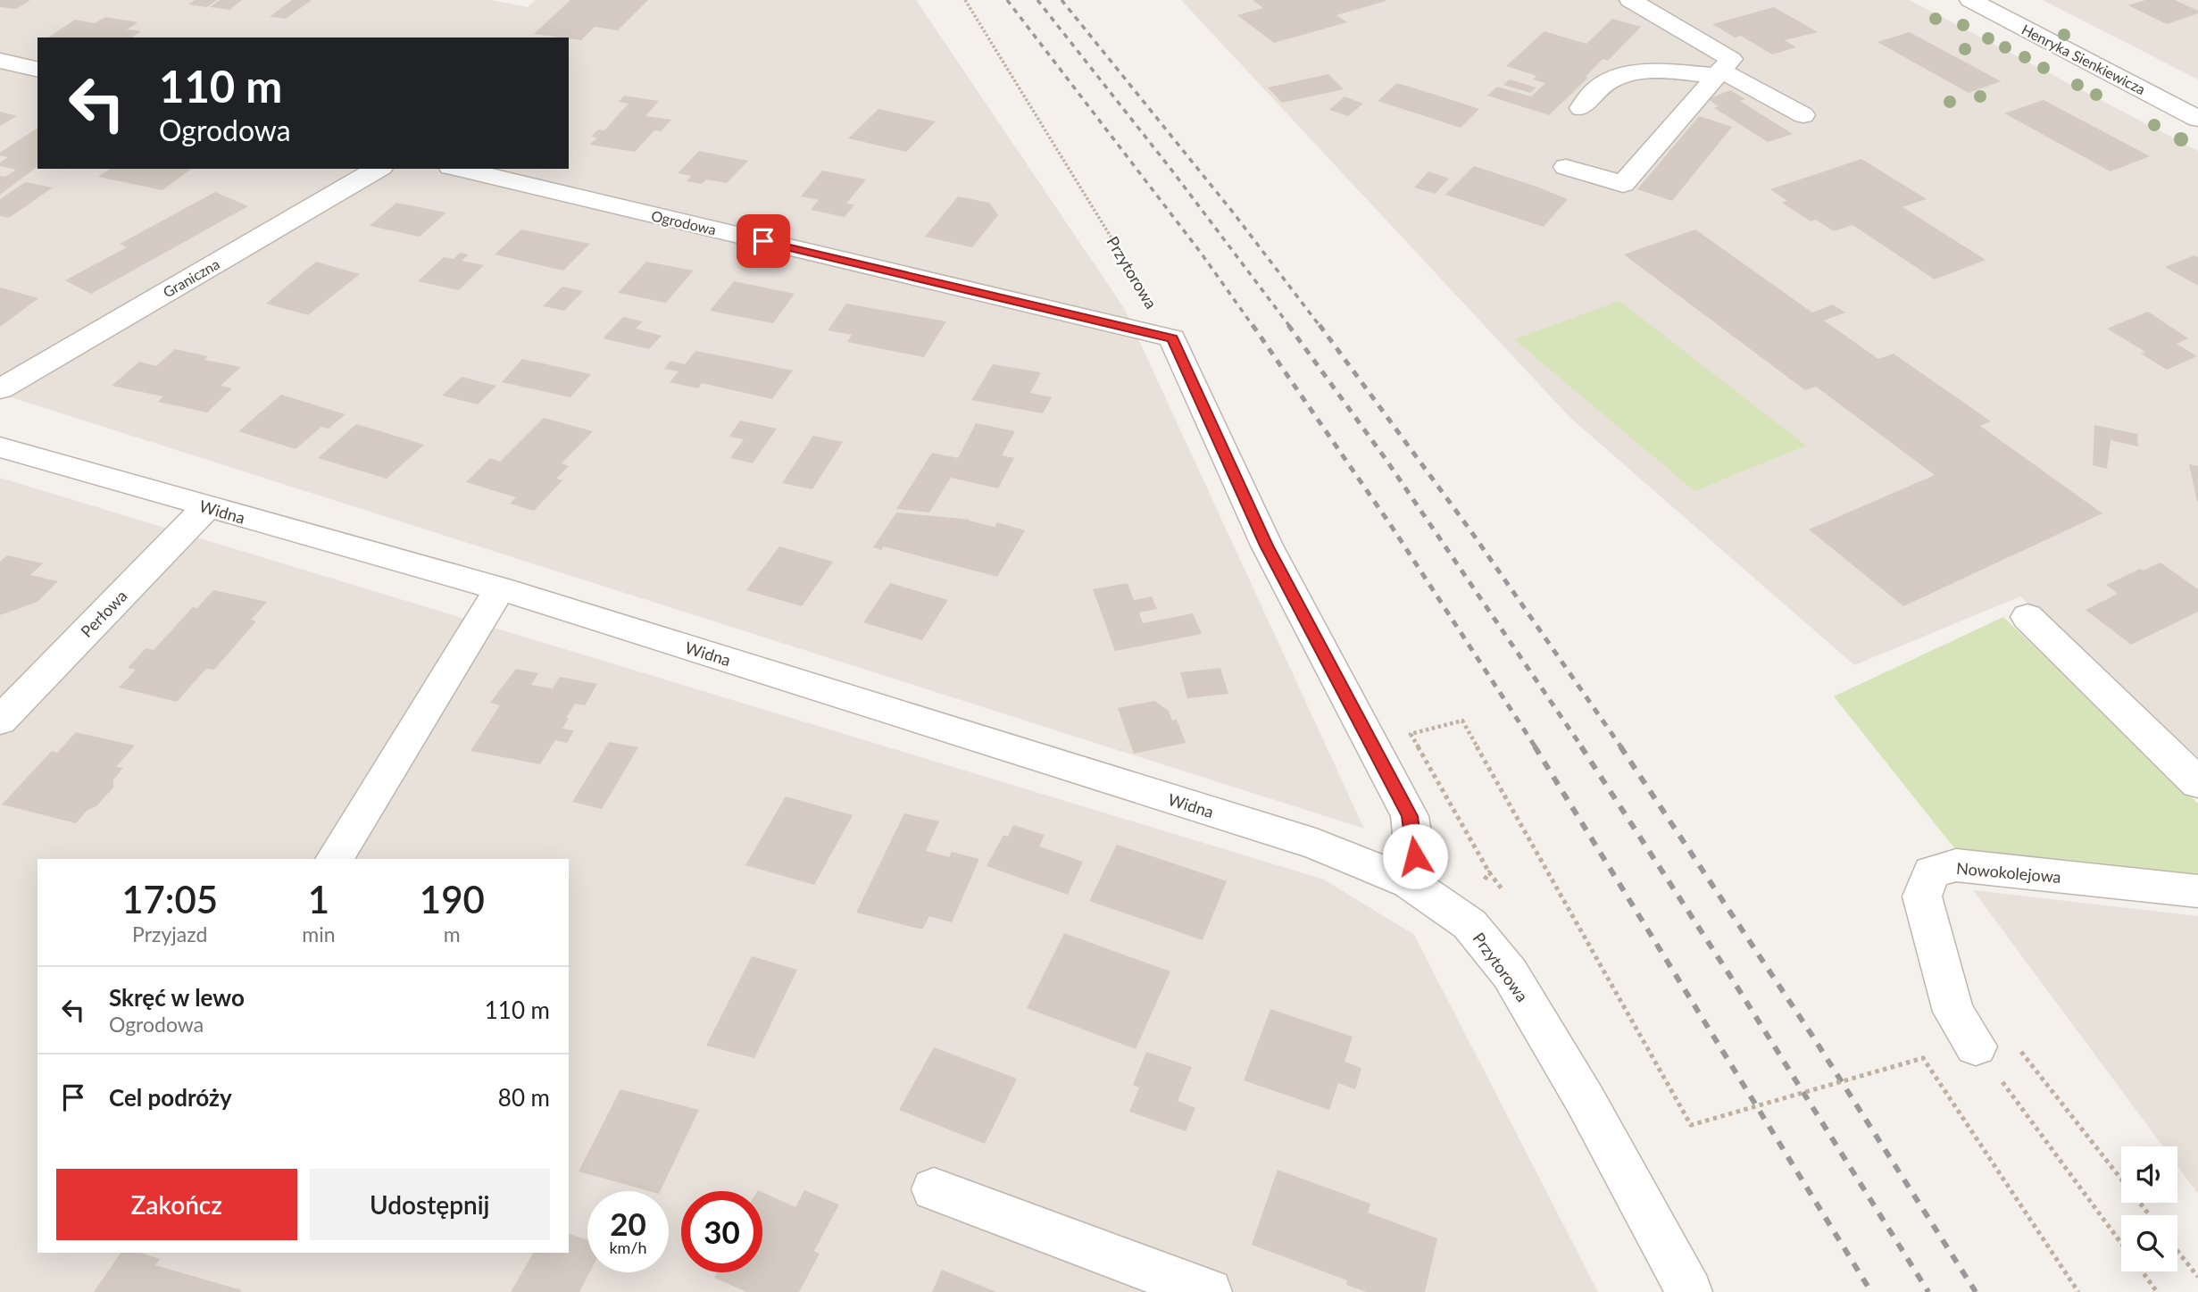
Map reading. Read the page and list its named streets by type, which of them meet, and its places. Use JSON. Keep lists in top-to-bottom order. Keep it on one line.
{"streets":{"street":["Henryka Sienkiewicza","Ogrodowa","Przytorowa","Graniczna","Widna","Perłowa","Nowokolejowa"]},"crossings":[["Ogrodowa","Przytorowa"],["Przytorowa","Widna"],["Widna","Perłowa"]],"page":{"turn":["110 m","Ogrodowa"],"eta":["17:05","Przyjazd","1","min","190","m"],"list":[{"name":"Skręć w lewo","note":"Ogrodowa","value":"110 m"},{"name":"Cel podróży","value":"80 m"}],"buttons":["Zakończ","Udostępnij"],"speed":"20 km/h","limit":"30"}}
